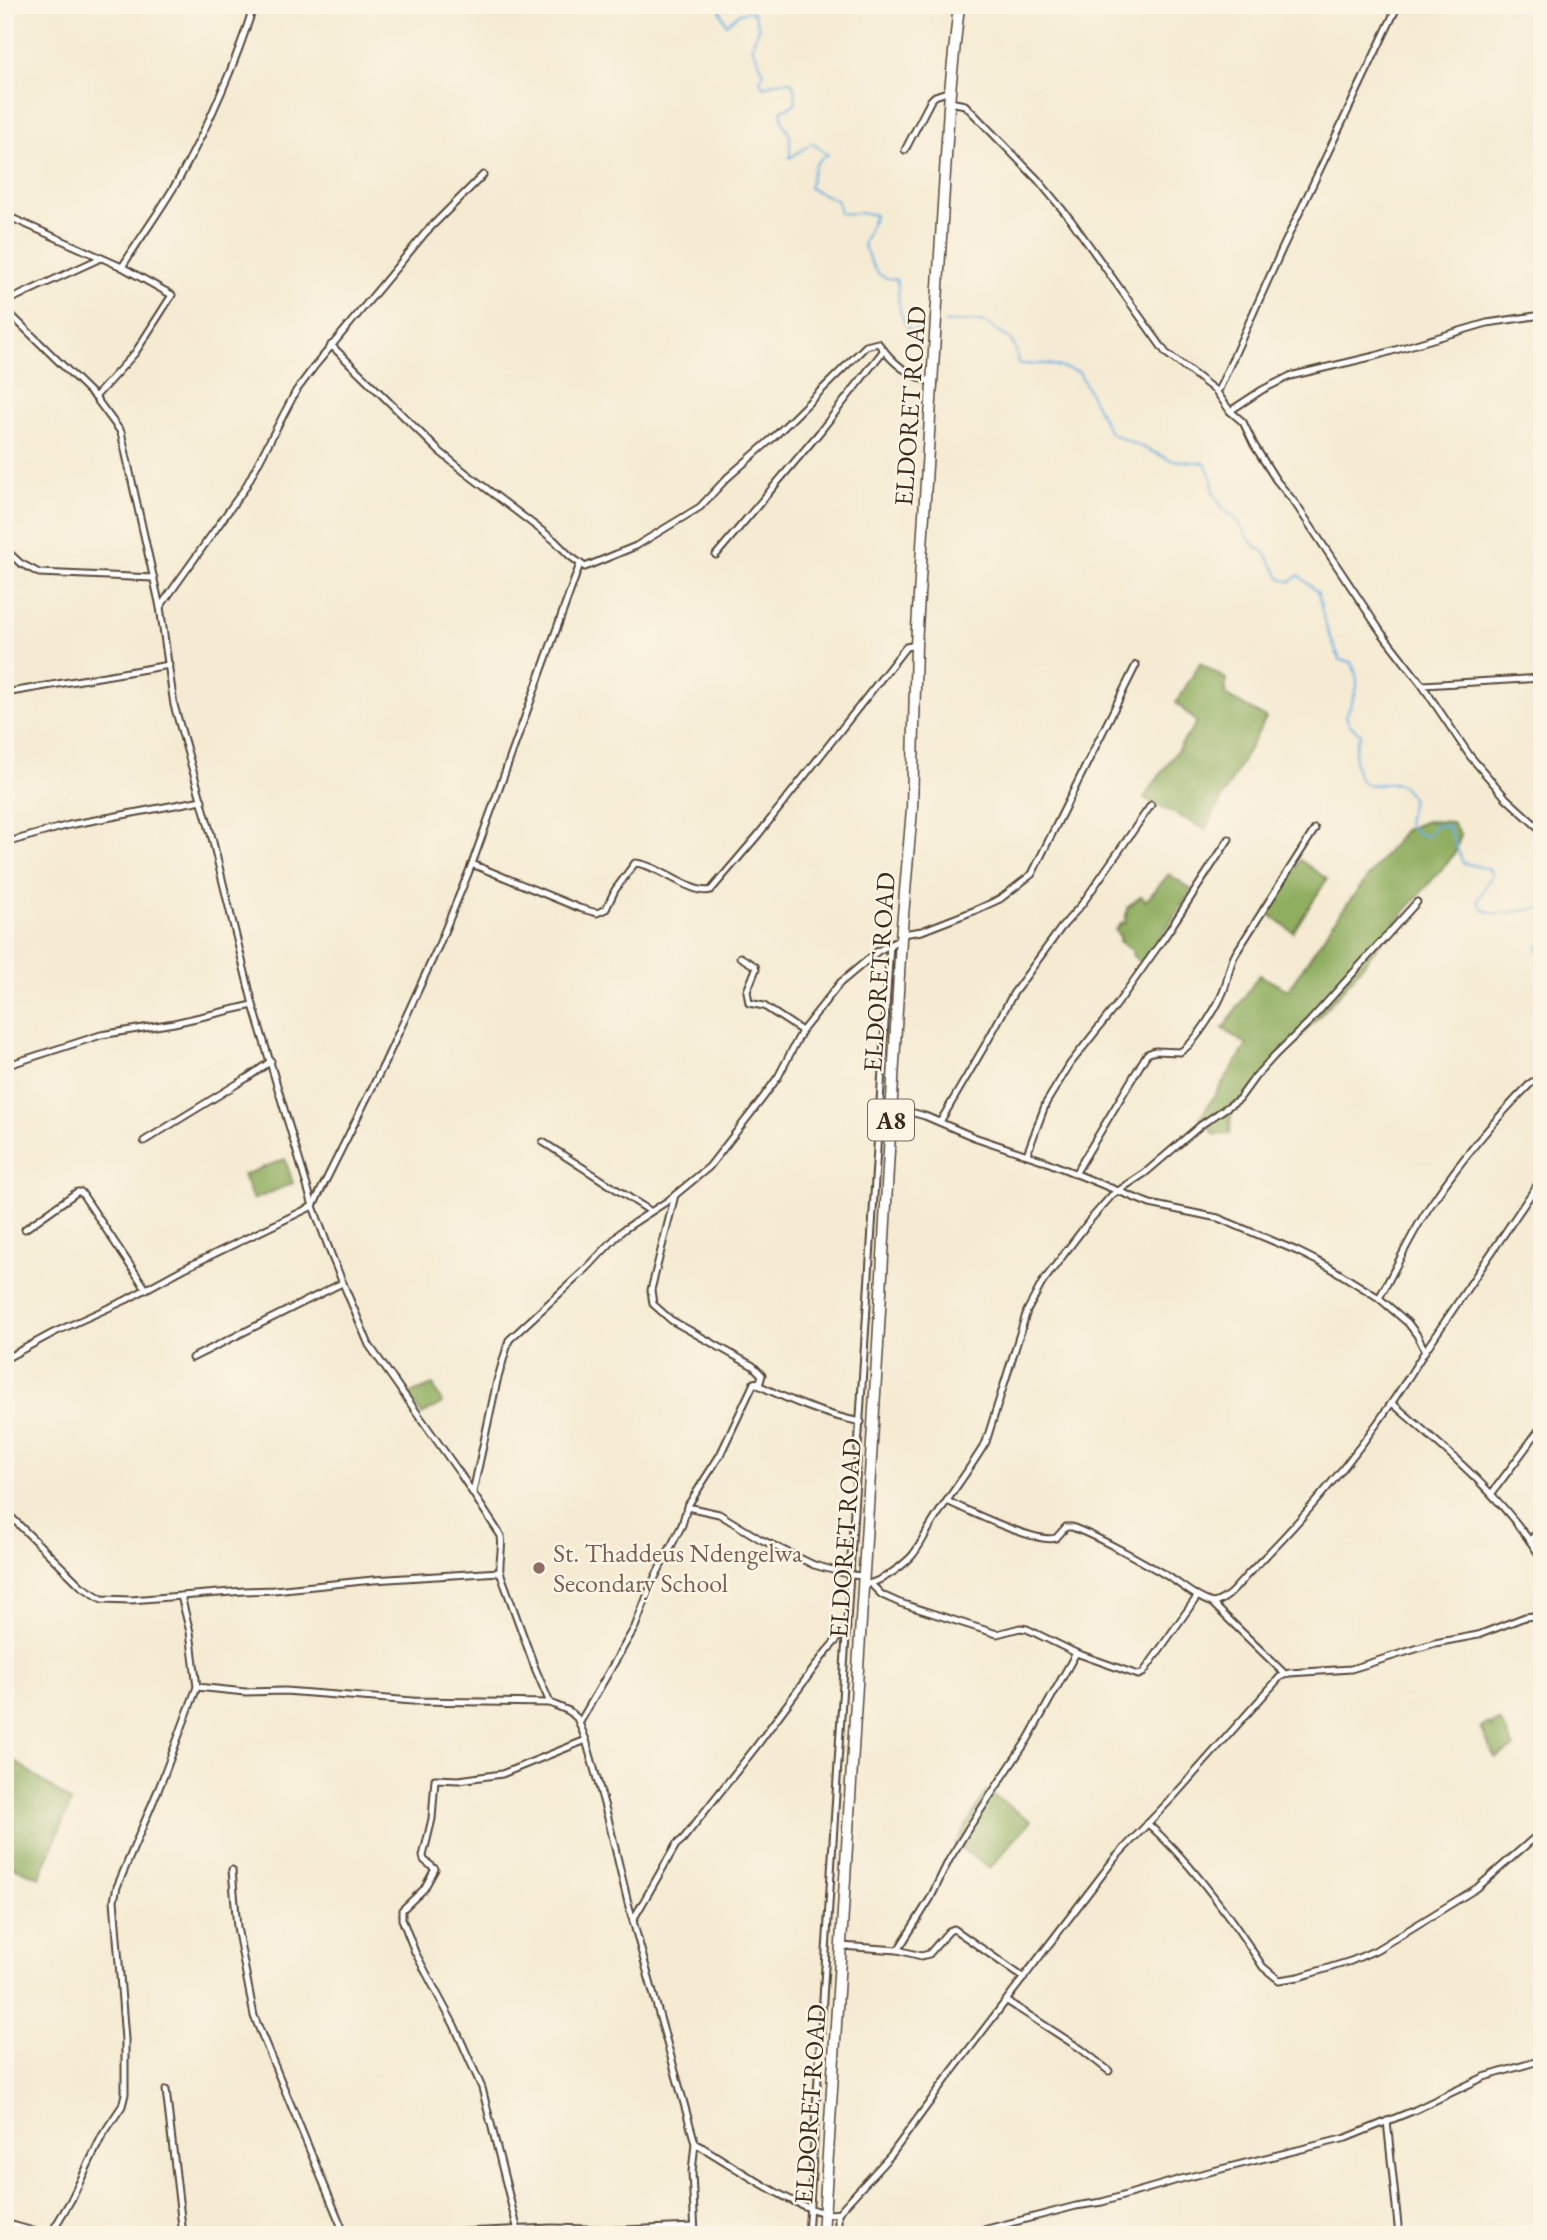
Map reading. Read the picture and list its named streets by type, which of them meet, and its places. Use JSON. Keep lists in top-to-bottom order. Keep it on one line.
{"streets":{"highway":["ELDORET ROAD","A8"]},"places":["St. Thaddeus Ndengelwa Secondary School"]}
